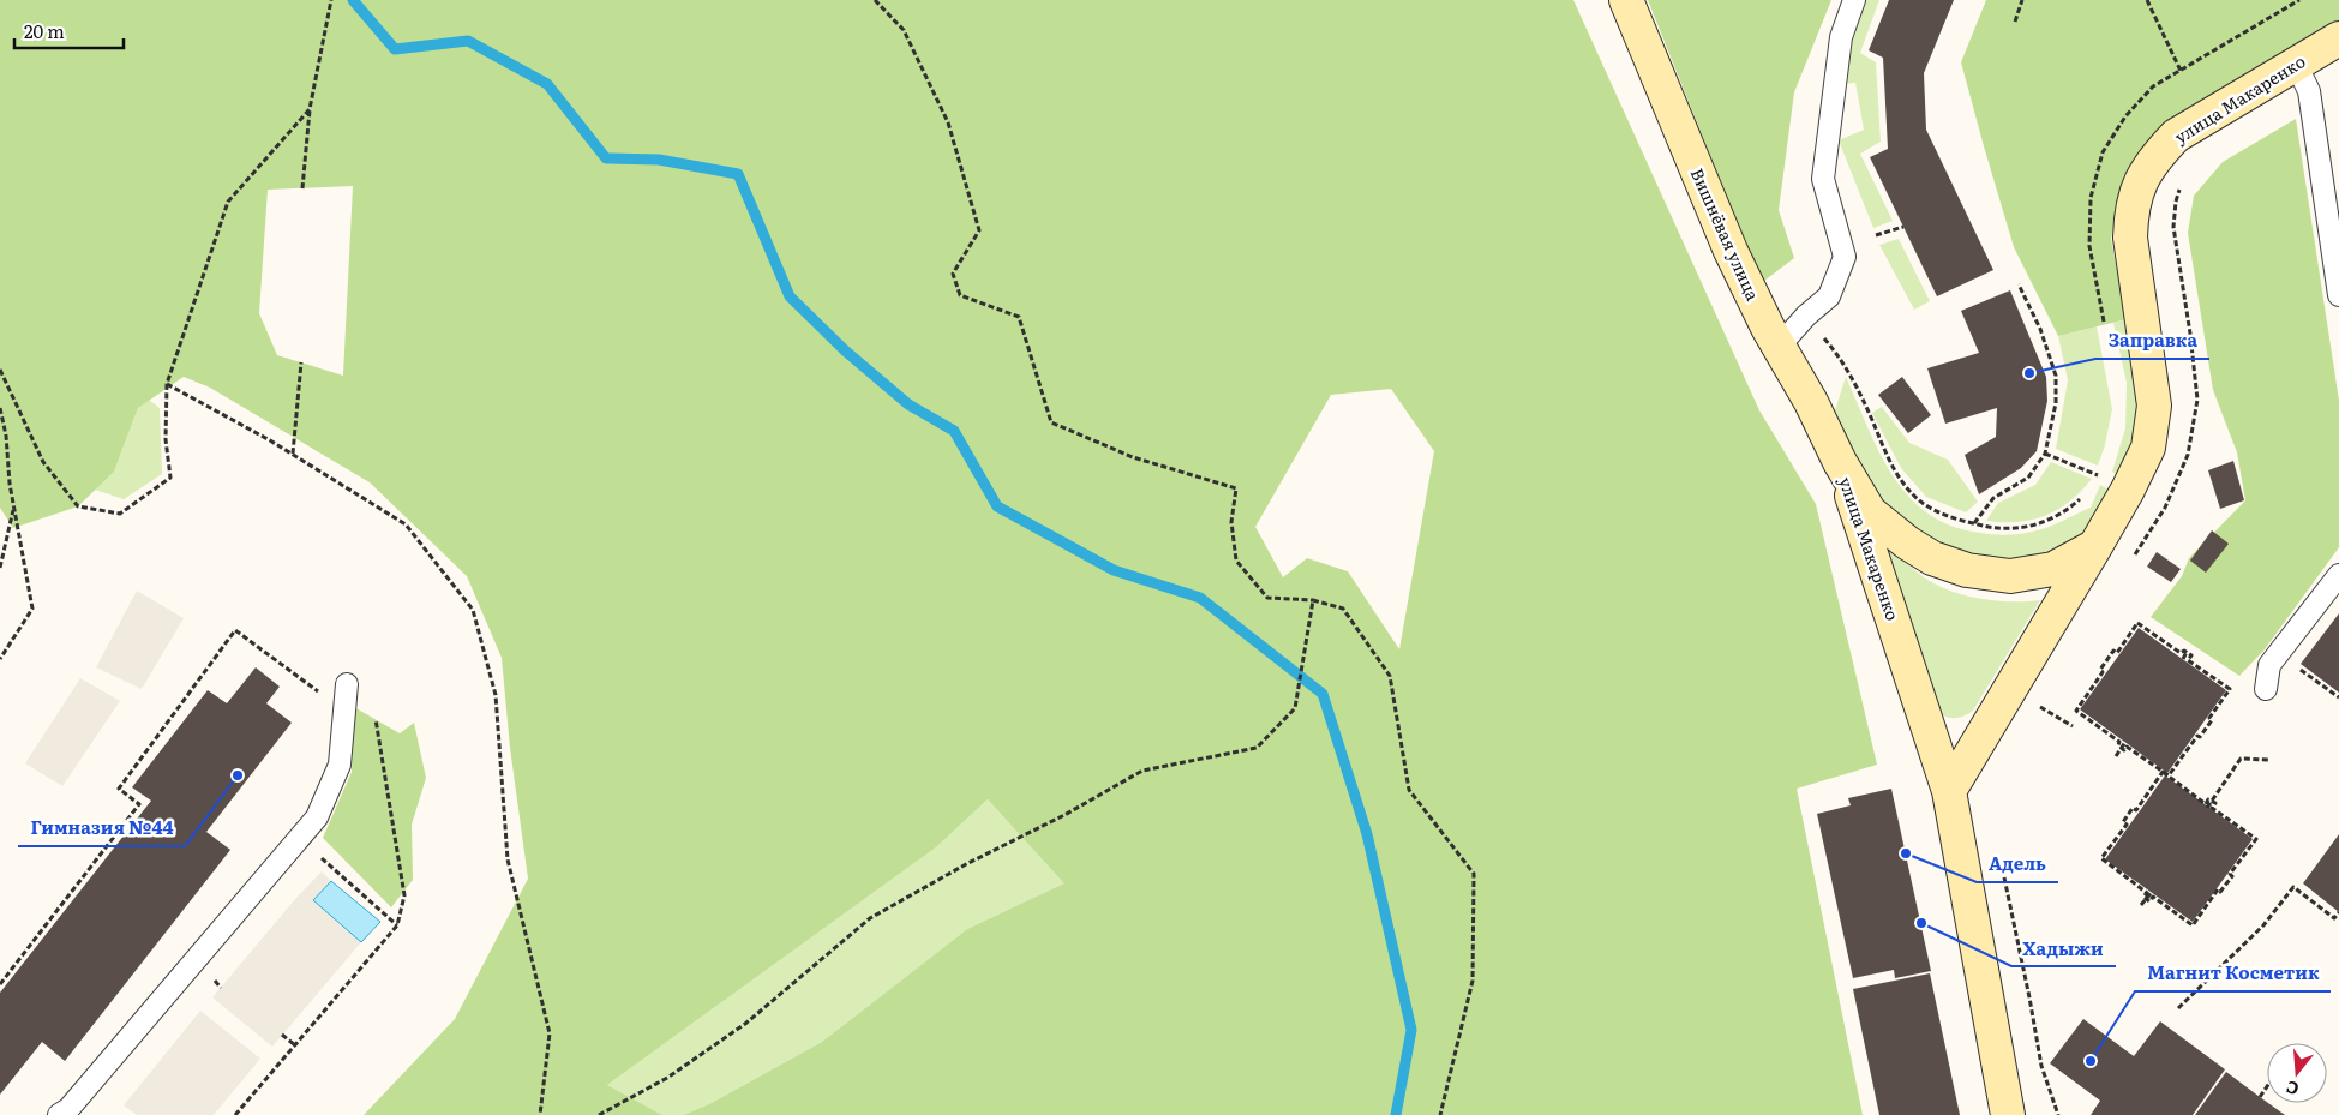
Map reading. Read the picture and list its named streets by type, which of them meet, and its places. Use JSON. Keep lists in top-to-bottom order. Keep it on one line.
{"streets":{"street":["улица Макаренко","Вишнёвая улица"]},"crossings":[["улица Макаренко","Вишнёвая улица"]],"places":["Заправка","Гимназия №44","Адель","Хадыжи","Магнит Косметик"],"scale_bar":"20 m","north":"bottom"}
